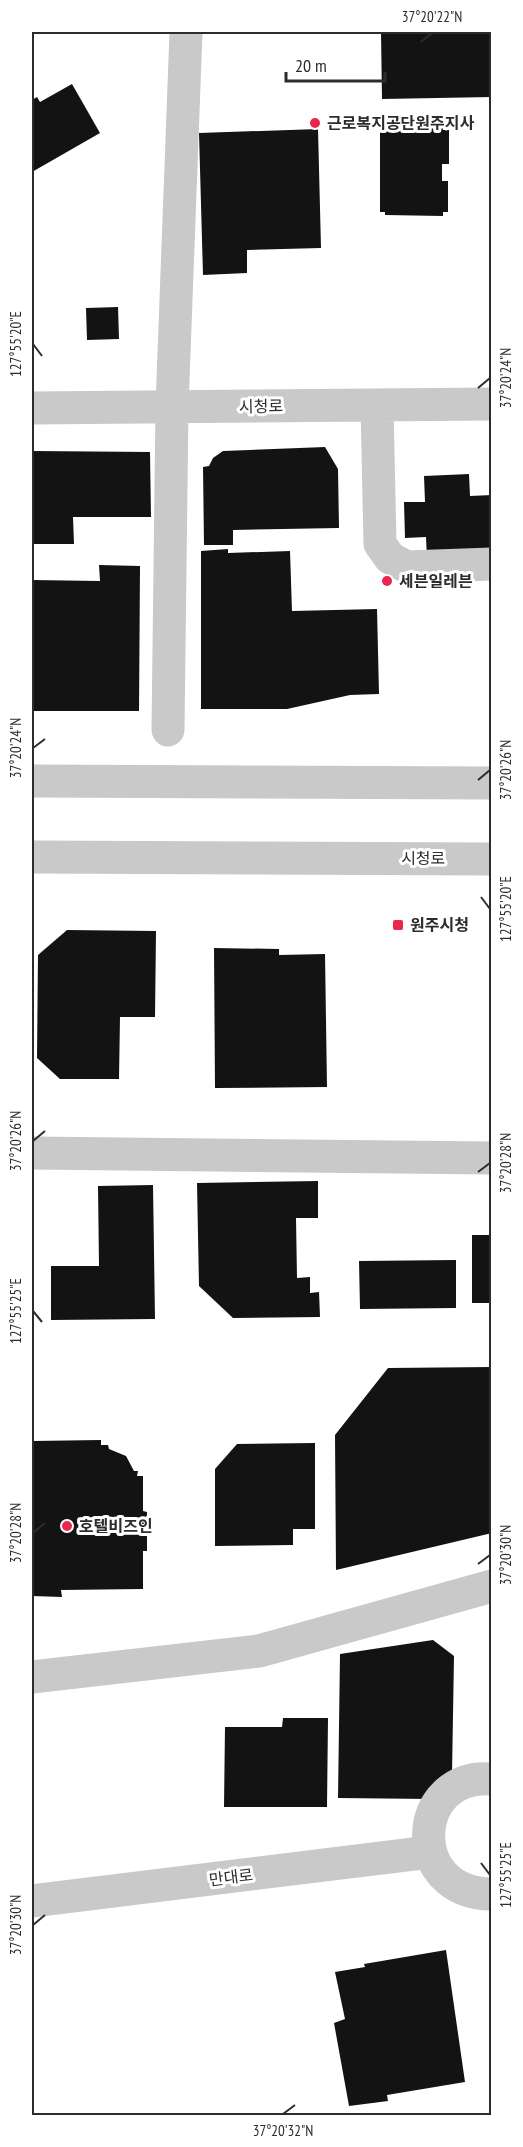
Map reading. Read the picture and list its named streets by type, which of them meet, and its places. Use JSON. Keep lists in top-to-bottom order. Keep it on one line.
{"streets":{"street":["시청로","만대로"]},"places":{"other":["근로복지공단원주지사","세븐일레븐","호텔비즈인"],"transit":["원주시청"]},"scale_bar":"20 m","coordinates":["37°20'22\"N","127°55'20\"E","37°20'24\"N","37°20'26\"N","37°20'28\"N","127°55'25\"E","37°20'30\"N","37°20'32\"N"]}
